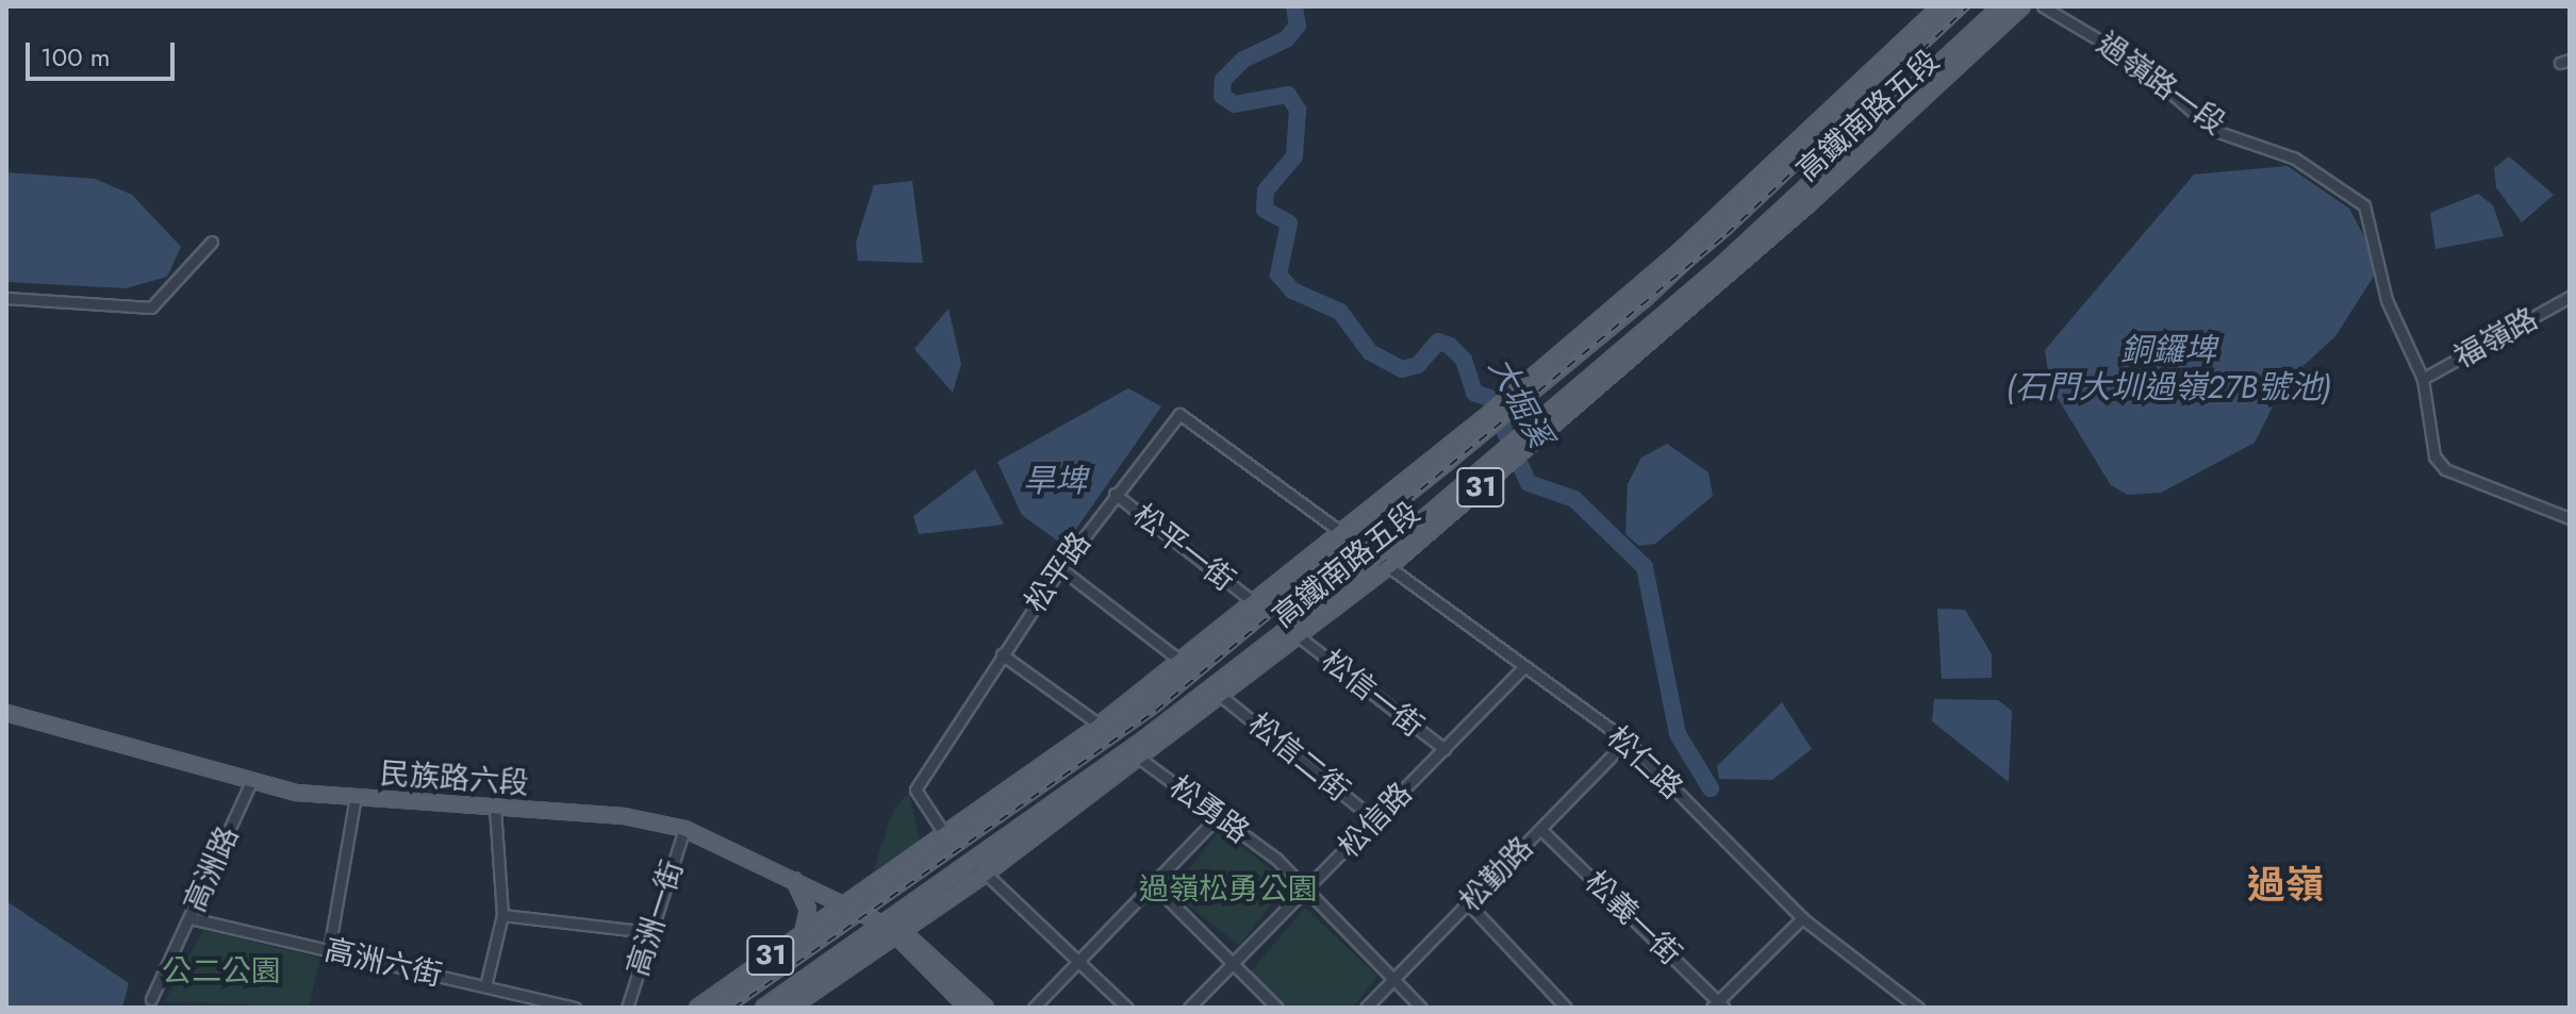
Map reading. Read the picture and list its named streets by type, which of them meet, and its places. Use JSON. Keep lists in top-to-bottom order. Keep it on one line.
{"streets":{"main road":["高鐵南路五段","31","民族路六段"],"street":["過嶺路一段","福嶺路","松平一街","松平路","松信一街","松信二街","松仁路","松勇路","松信路","高洲路","松勤路","高洲一街","松義一街","高洲六街"]},"crossings":[["過嶺路一段","福嶺路"],["高鐵南路五段","31"],["高鐵南路五段","松平一街"],["高鐵南路五段","松平路"],["高鐵南路五段","松信一街"],["高鐵南路五段","松信二街"],["高鐵南路五段","松仁路"],["高鐵南路五段","民族路六段"],["高鐵南路五段","松勇路"],["31","民族路六段"],["松平一街","松平路"],["松平路","松仁路"],["松信一街","松信路"],["松信二街","松信路"],["松仁路","松信路"],["松仁路","松勤路"],["民族路六段","高洲路"],["民族路六段","高洲一街"],["松勇路","松信路"],["松勇路","松勤路"],["高洲路","高洲六街"],["松勤路","松義一街"]],"districts":["過嶺"],"water":["銅鑼埤 (石門大圳過嶺27B號池)","大堀溪","旱埤"],"parks":["過嶺松勇公園","公二公園"],"scale_bar":"100 m"}
